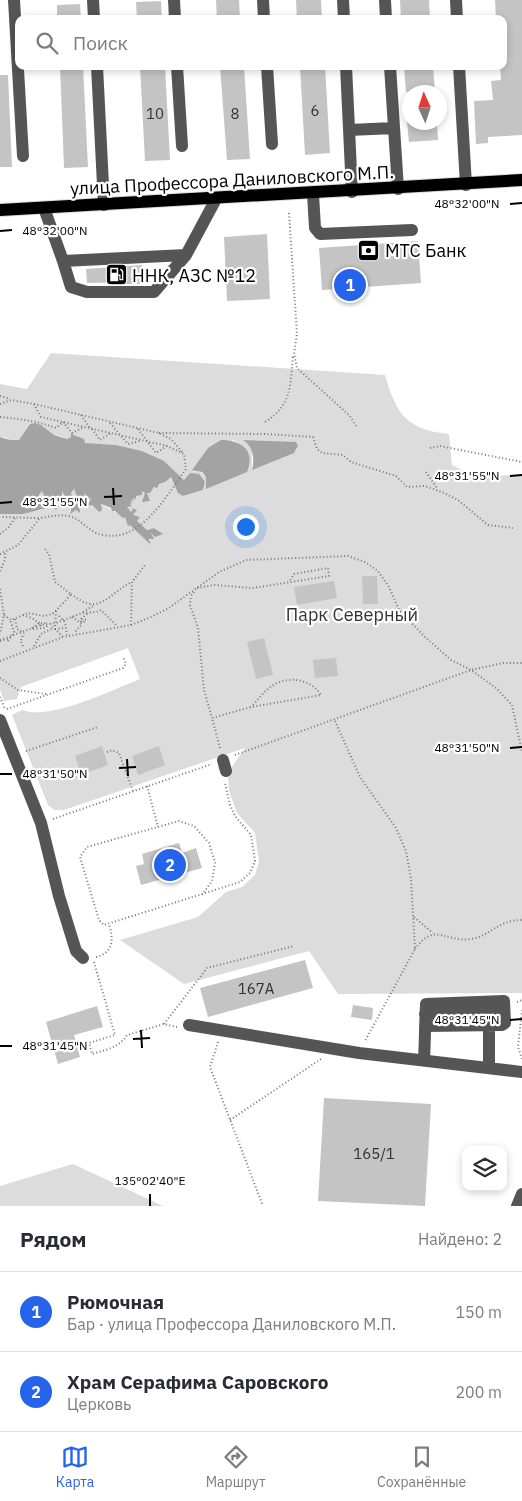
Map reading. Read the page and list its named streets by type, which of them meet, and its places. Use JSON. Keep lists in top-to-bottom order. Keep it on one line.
{"streets":{"main road":["улица Профессора Даниловского М.П."]},"parks":["Парк Северный"],"places":{"bank":["МТС Банк"],"fuel station":["ННК, АЗС №12"]},"house_numbers":["6","10","8","167А","165/1"],"north":"top","page":{"search":"Поиск","pins":["1","2"],"heading":["Рядом","Найдено: 2"],"list":[{"mark":"1","name":"Рюмочная","note":"Бар · улица Профессора Даниловского М.П.","value":"150 m"},{"mark":"2","name":"Храм Серафима Саровского","note":"Церковь","value":"200 m"}],"nav":["Карта","Маршрут","Сохранённые"]},"coordinates":["48°32'00\"N","48°31'55\"N","48°31'50\"N","48°31'45\"N","135°02'40\"E"]}
